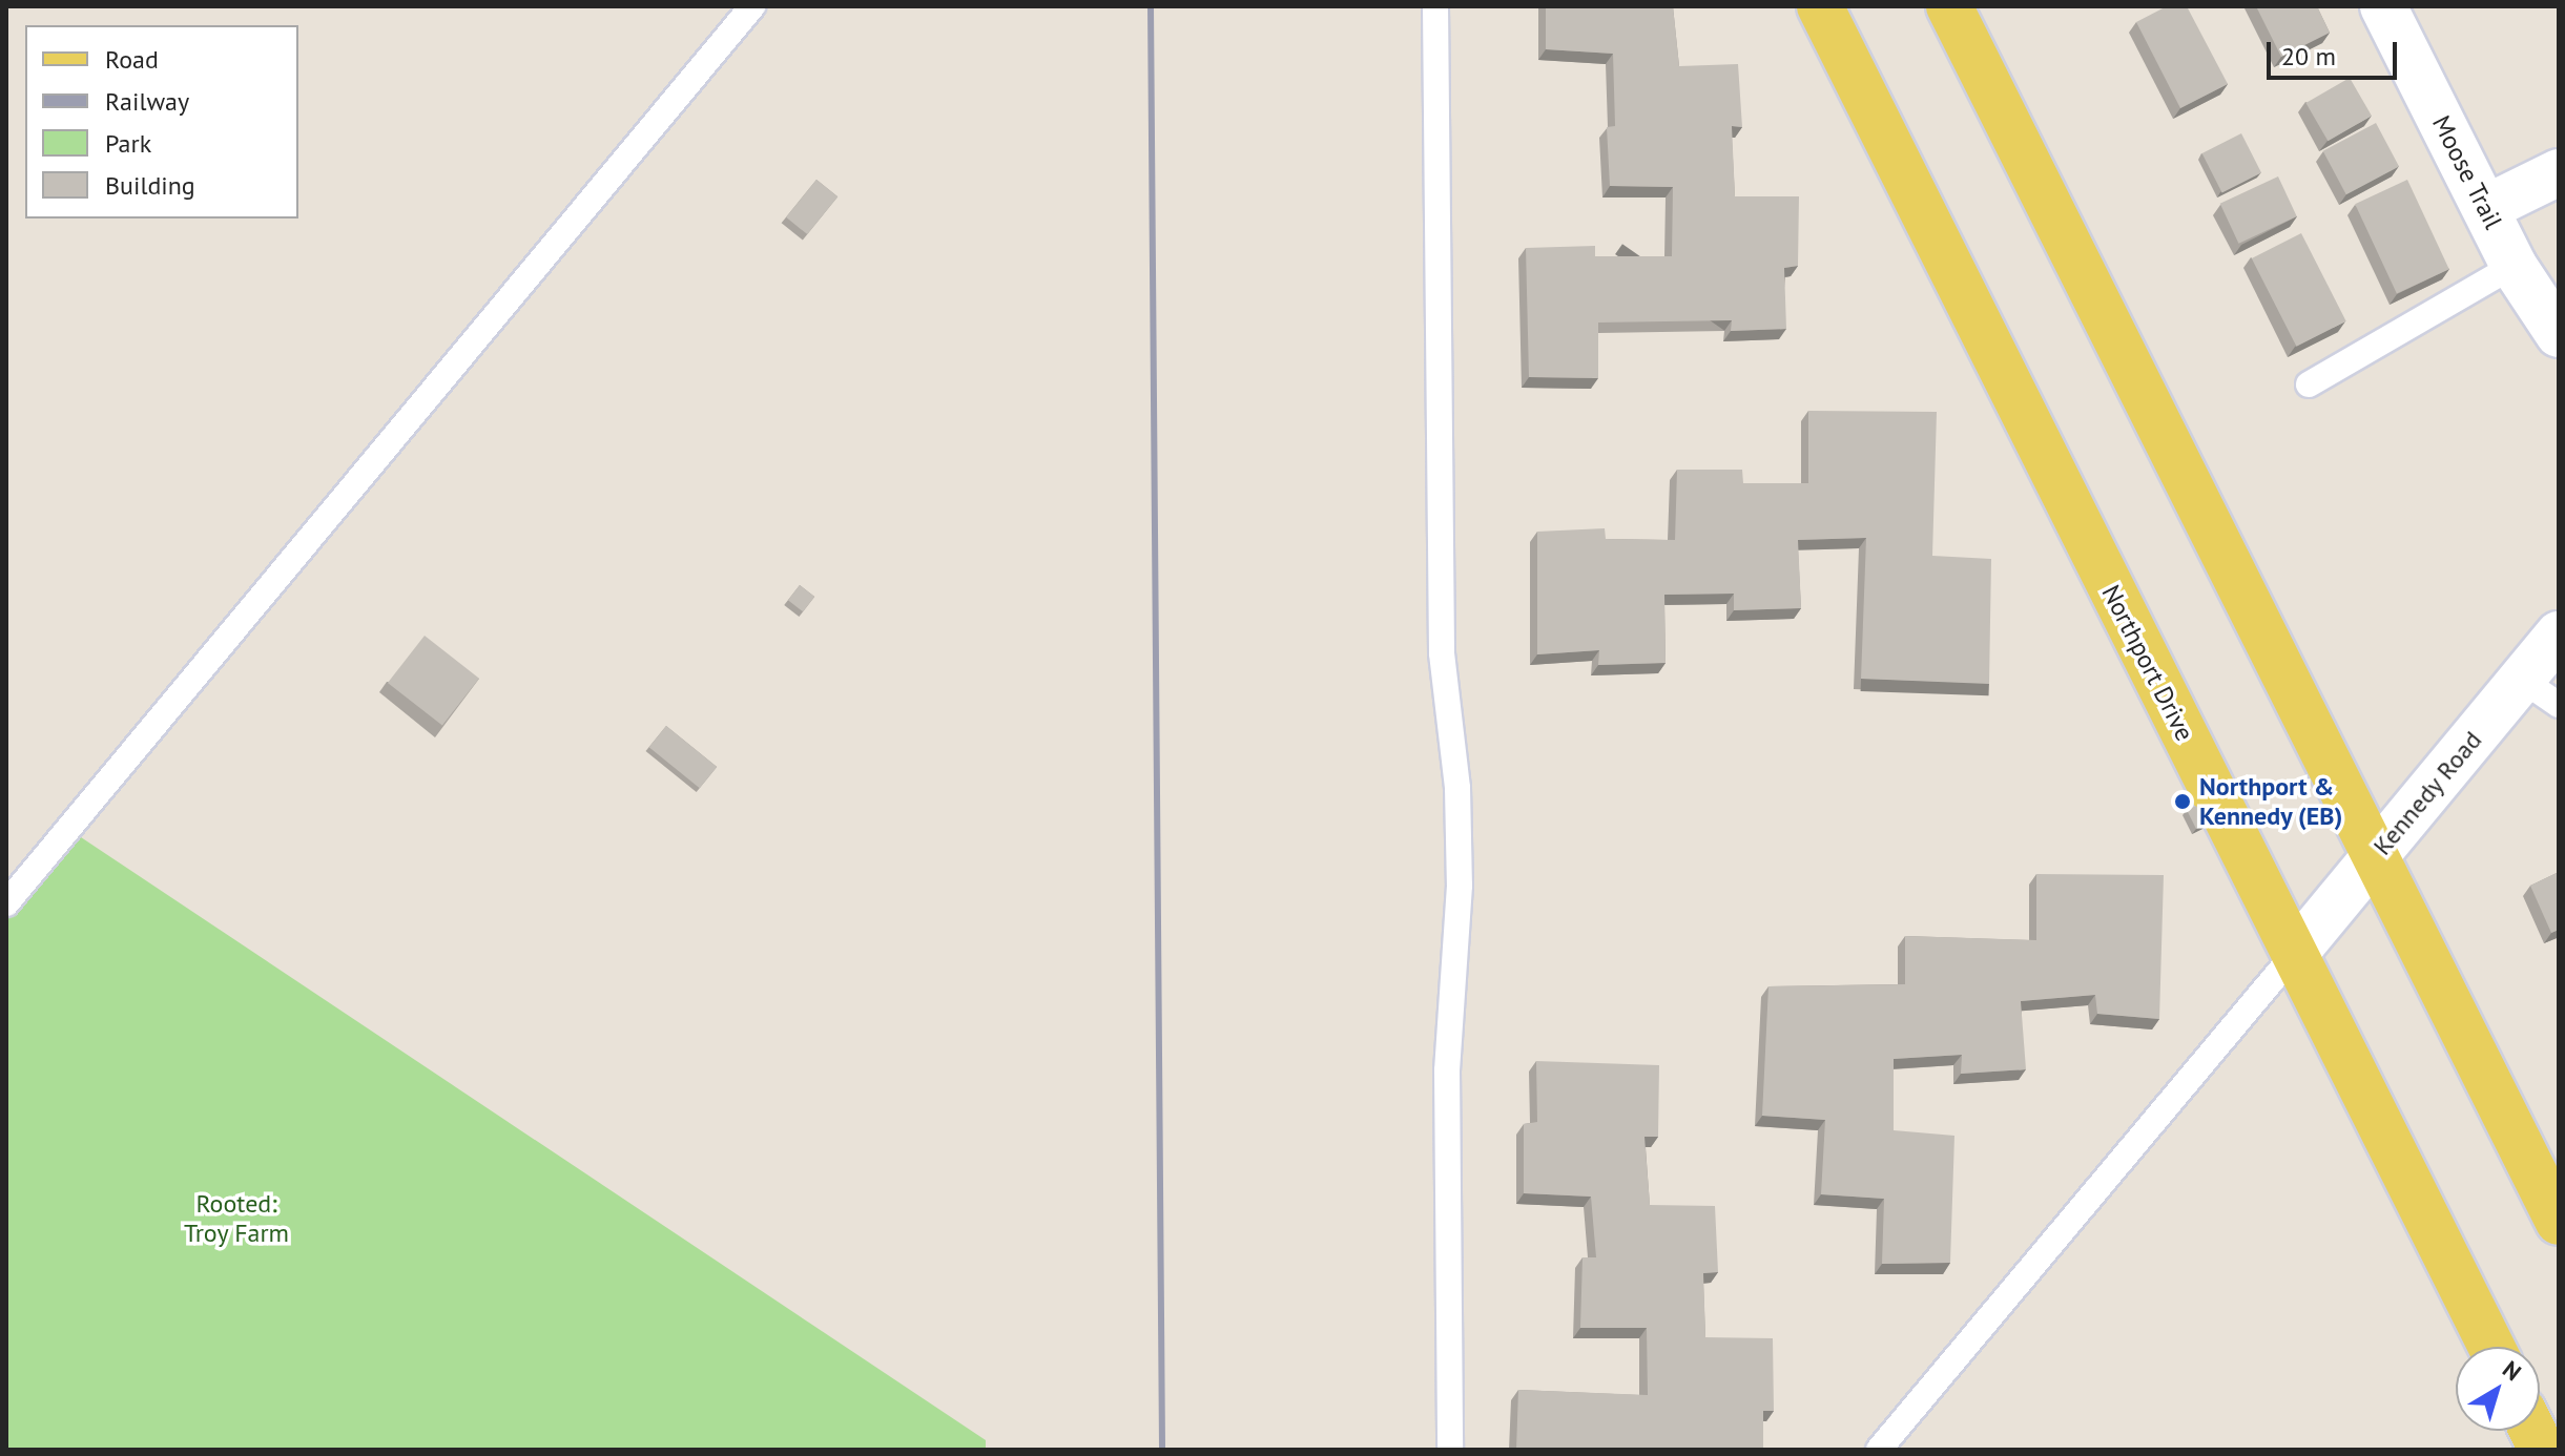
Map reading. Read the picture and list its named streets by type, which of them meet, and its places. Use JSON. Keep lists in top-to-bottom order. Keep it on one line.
{"streets":{"main road":["Northport Drive"],"street":["Moose Trail","Kennedy Road"]},"crossings":[["Northport Drive","Kennedy Road"]],"parks":["Rooted: Troy Farm"],"places":["Northport & Kennedy (EB)"],"legend":["Road","Railway","Park","Building"],"scale_bar":"20 m","north":"top right"}
